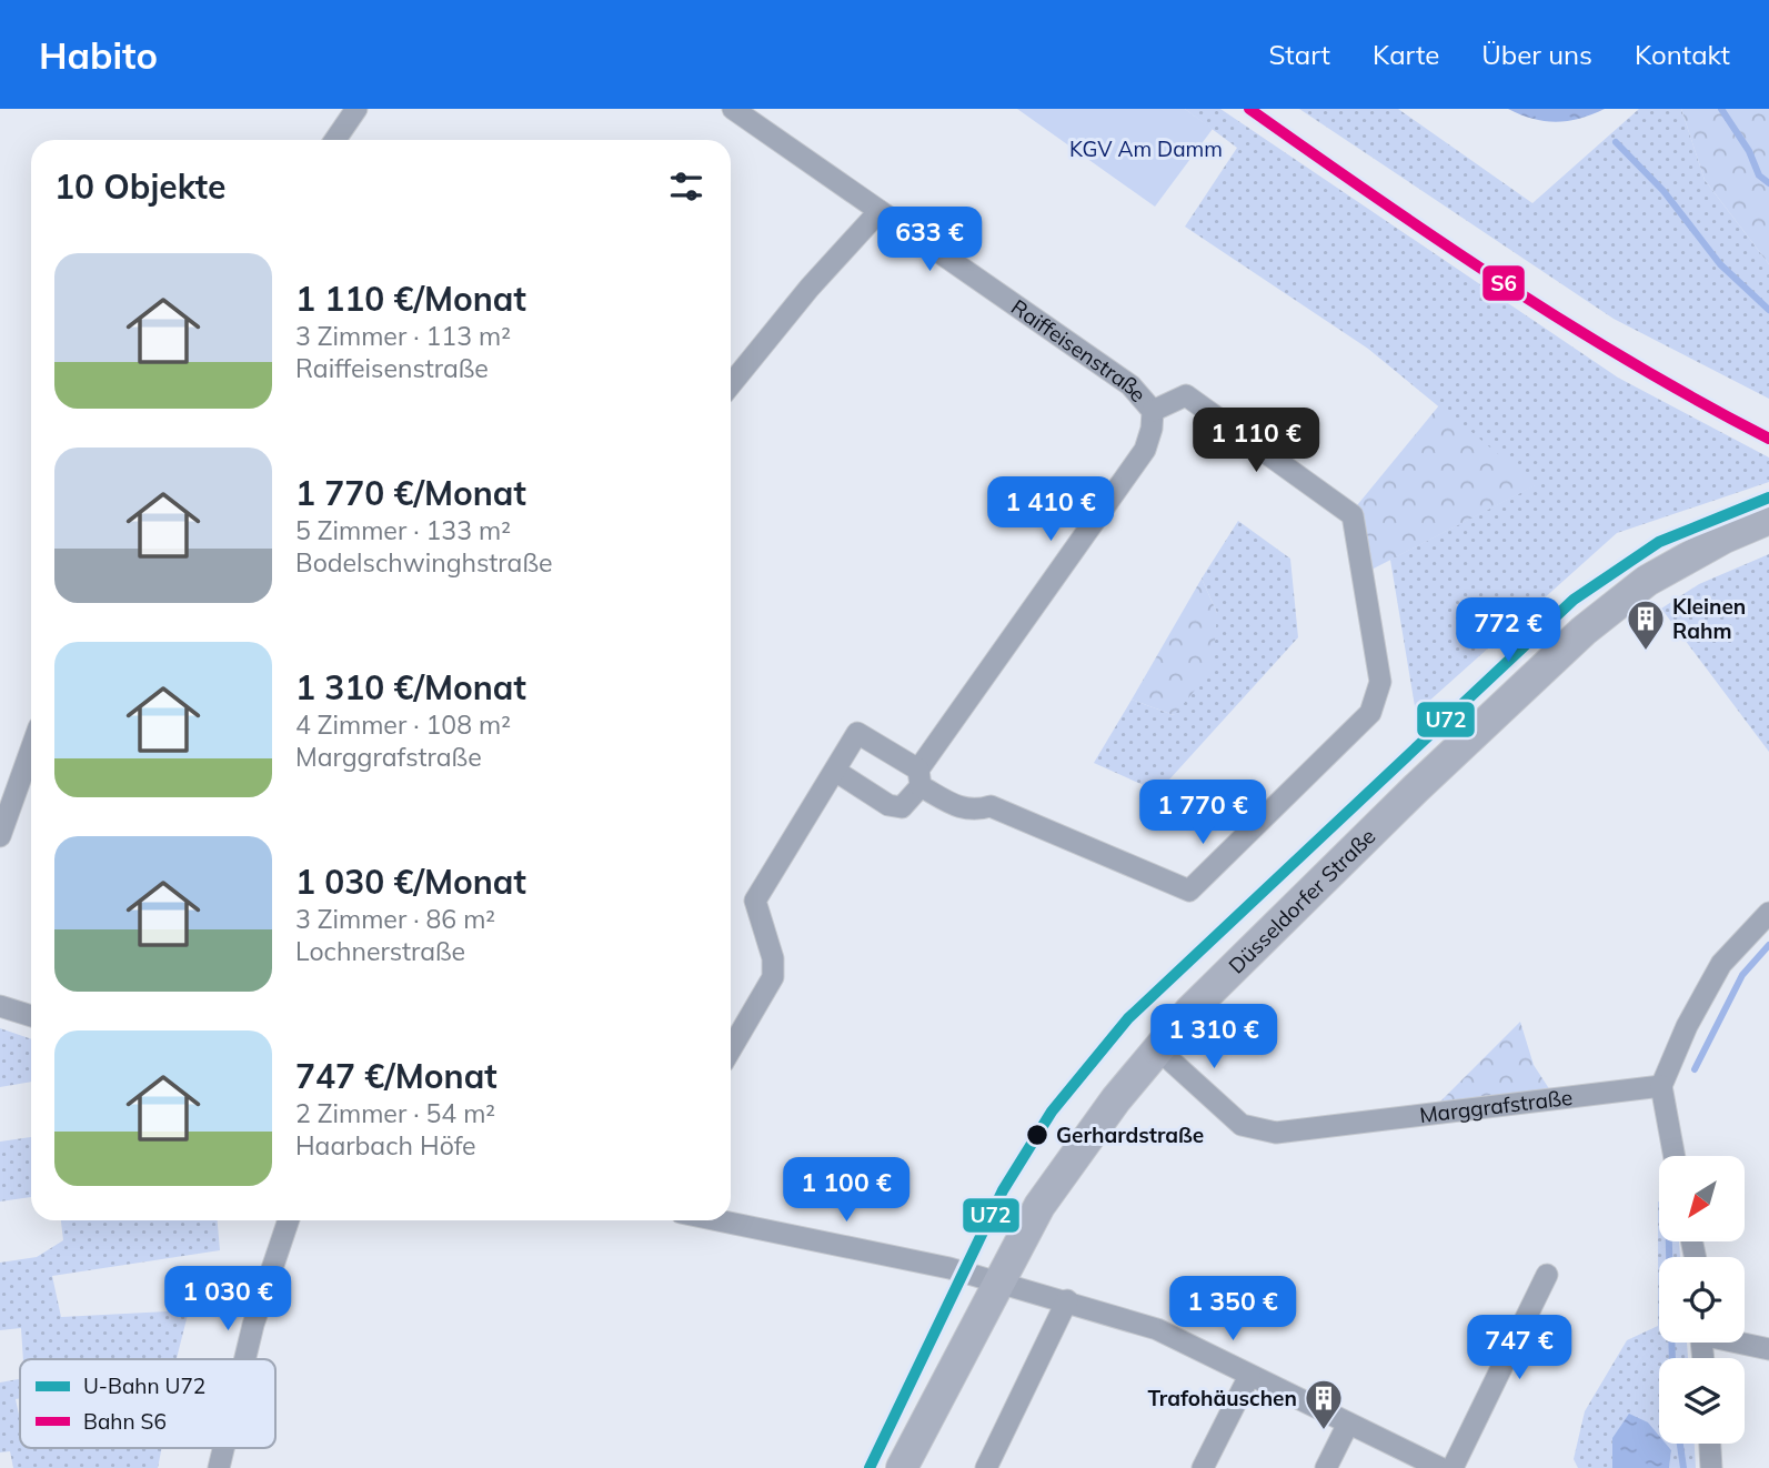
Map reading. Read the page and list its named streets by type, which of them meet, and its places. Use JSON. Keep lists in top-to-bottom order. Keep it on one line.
{"streets":{"main road":["Düsseldorfer Straße"],"street":["Raiffeisenstraße","Marggrafstraße"]},"crossings":[["Düsseldorfer Straße","Marggrafstraße"]],"parks":["KGV Am Damm"],"places":{"building":["Kleinen Rahm","Trafohäuschen"],"other":["Gerhardstraße"]},"lines":["rail line S6","metro line U72"],"legend":["U-Bahn U72","Bahn S6"],"north":"bottom left","page":{"header":"Habito","nav":["Start","Karte","Über uns","Kontakt"],"heading":"10 Objekte","price":["633 €","1 110 €","1 410 €","772 €","1 770 €","1 310 €","1 100 €","1 030 €","1 350 €","747 €"],"list":[{"name":"1 110 €/Monat","note":"3 Zimmer · 113 m² · Raiffeisenstraße"},{"name":"1 770 €/Monat","note":"5 Zimmer · 133 m² · Bodelschwinghstraße"},{"name":"1 310 €/Monat","note":"4 Zimmer · 108 m² · Marggrafstraße"},{"name":"1 030 €/Monat","note":"3 Zimmer · 86 m² · Lochnerstraße"},{"name":"747 €/Monat","note":"2 Zimmer · 54 m² · Haarbach Höfe"}]}}
